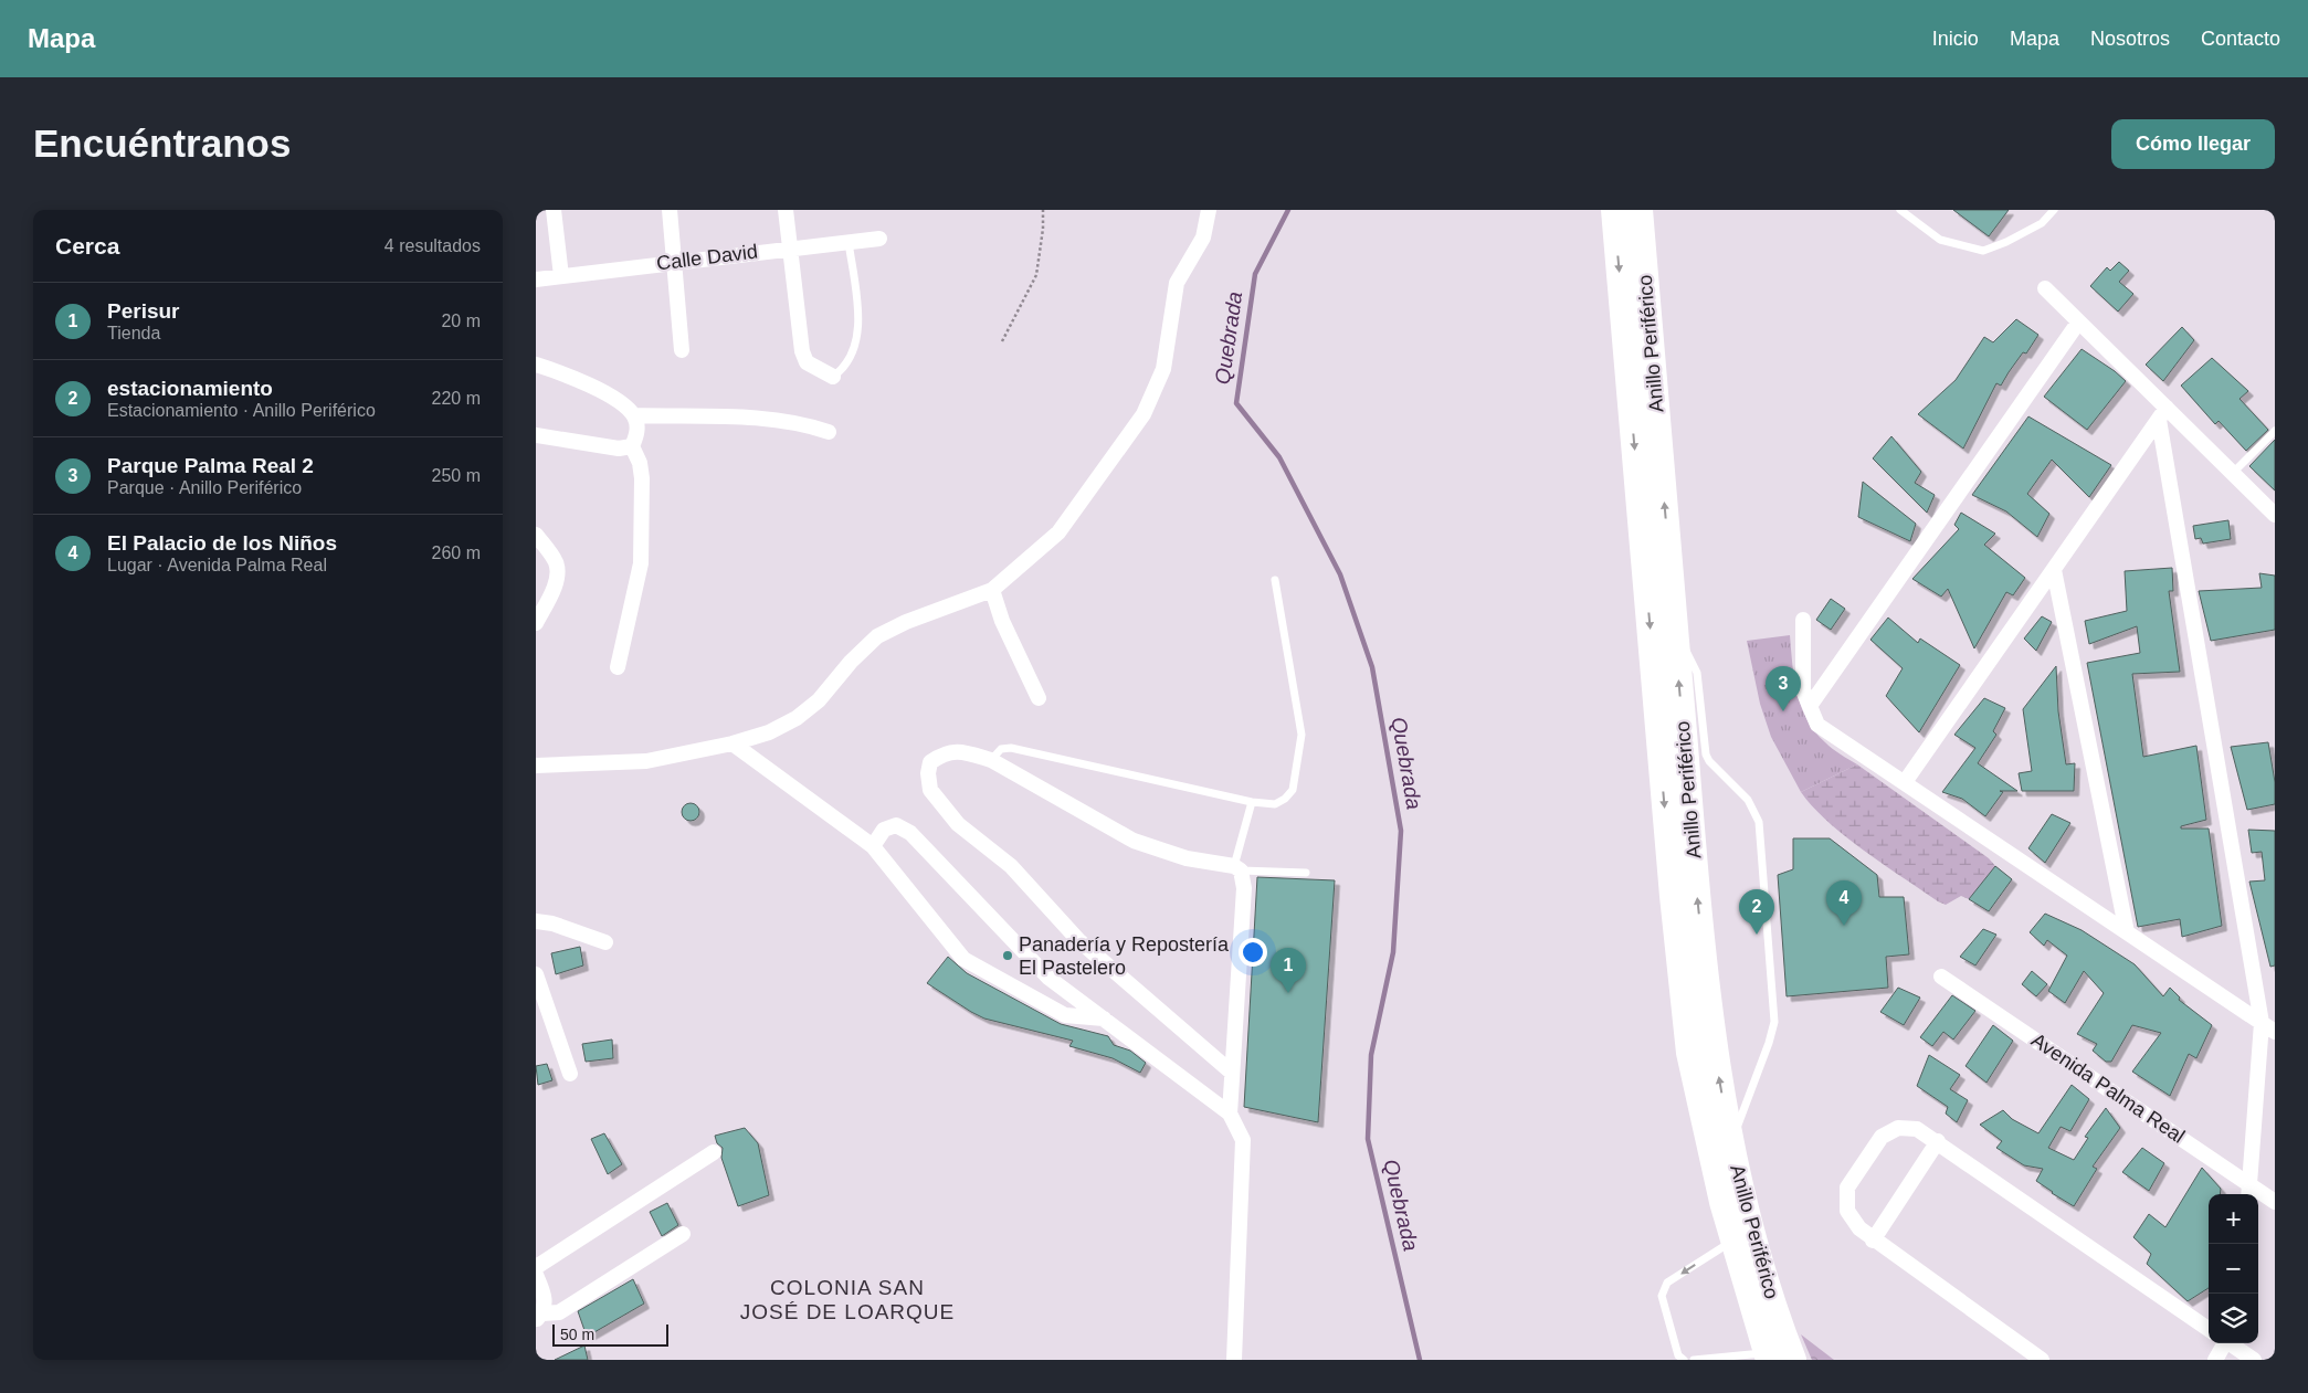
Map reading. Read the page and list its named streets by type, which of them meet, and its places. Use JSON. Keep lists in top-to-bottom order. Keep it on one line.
{"streets":{"highway":["Anillo Periférico"],"street":["Calle David","Avenida Palma Real"]},"districts":["COLONIA SAN JOSÉ DE LOARQUE"],"water":["Quebrada"],"places":["Panadería y Repostería El Pastelero"],"scale_bar":"50 m","page":{"header":"Mapa","nav":["Inicio","Mapa","Nosotros","Contacto"],"buttons":"Cómo llegar","title":"Encuéntranos","heading":["Cerca","4 resultados"],"list":[{"mark":"1","name":"Perisur","note":"Tienda","value":"20 m"},{"mark":"2","name":"estacionamiento","note":"Estacionamiento · Anillo Periférico","value":"220 m"},{"mark":"3","name":"Parque Palma Real 2","note":"Parque · Anillo Periférico","value":"250 m"},{"mark":"4","name":"El Palacio de los Niños","note":"Lugar · Avenida Palma Real","value":"260 m"}],"pins":["3","4","2","1"],"map_buttons":["+","−"],"scale":"50 m"}}
